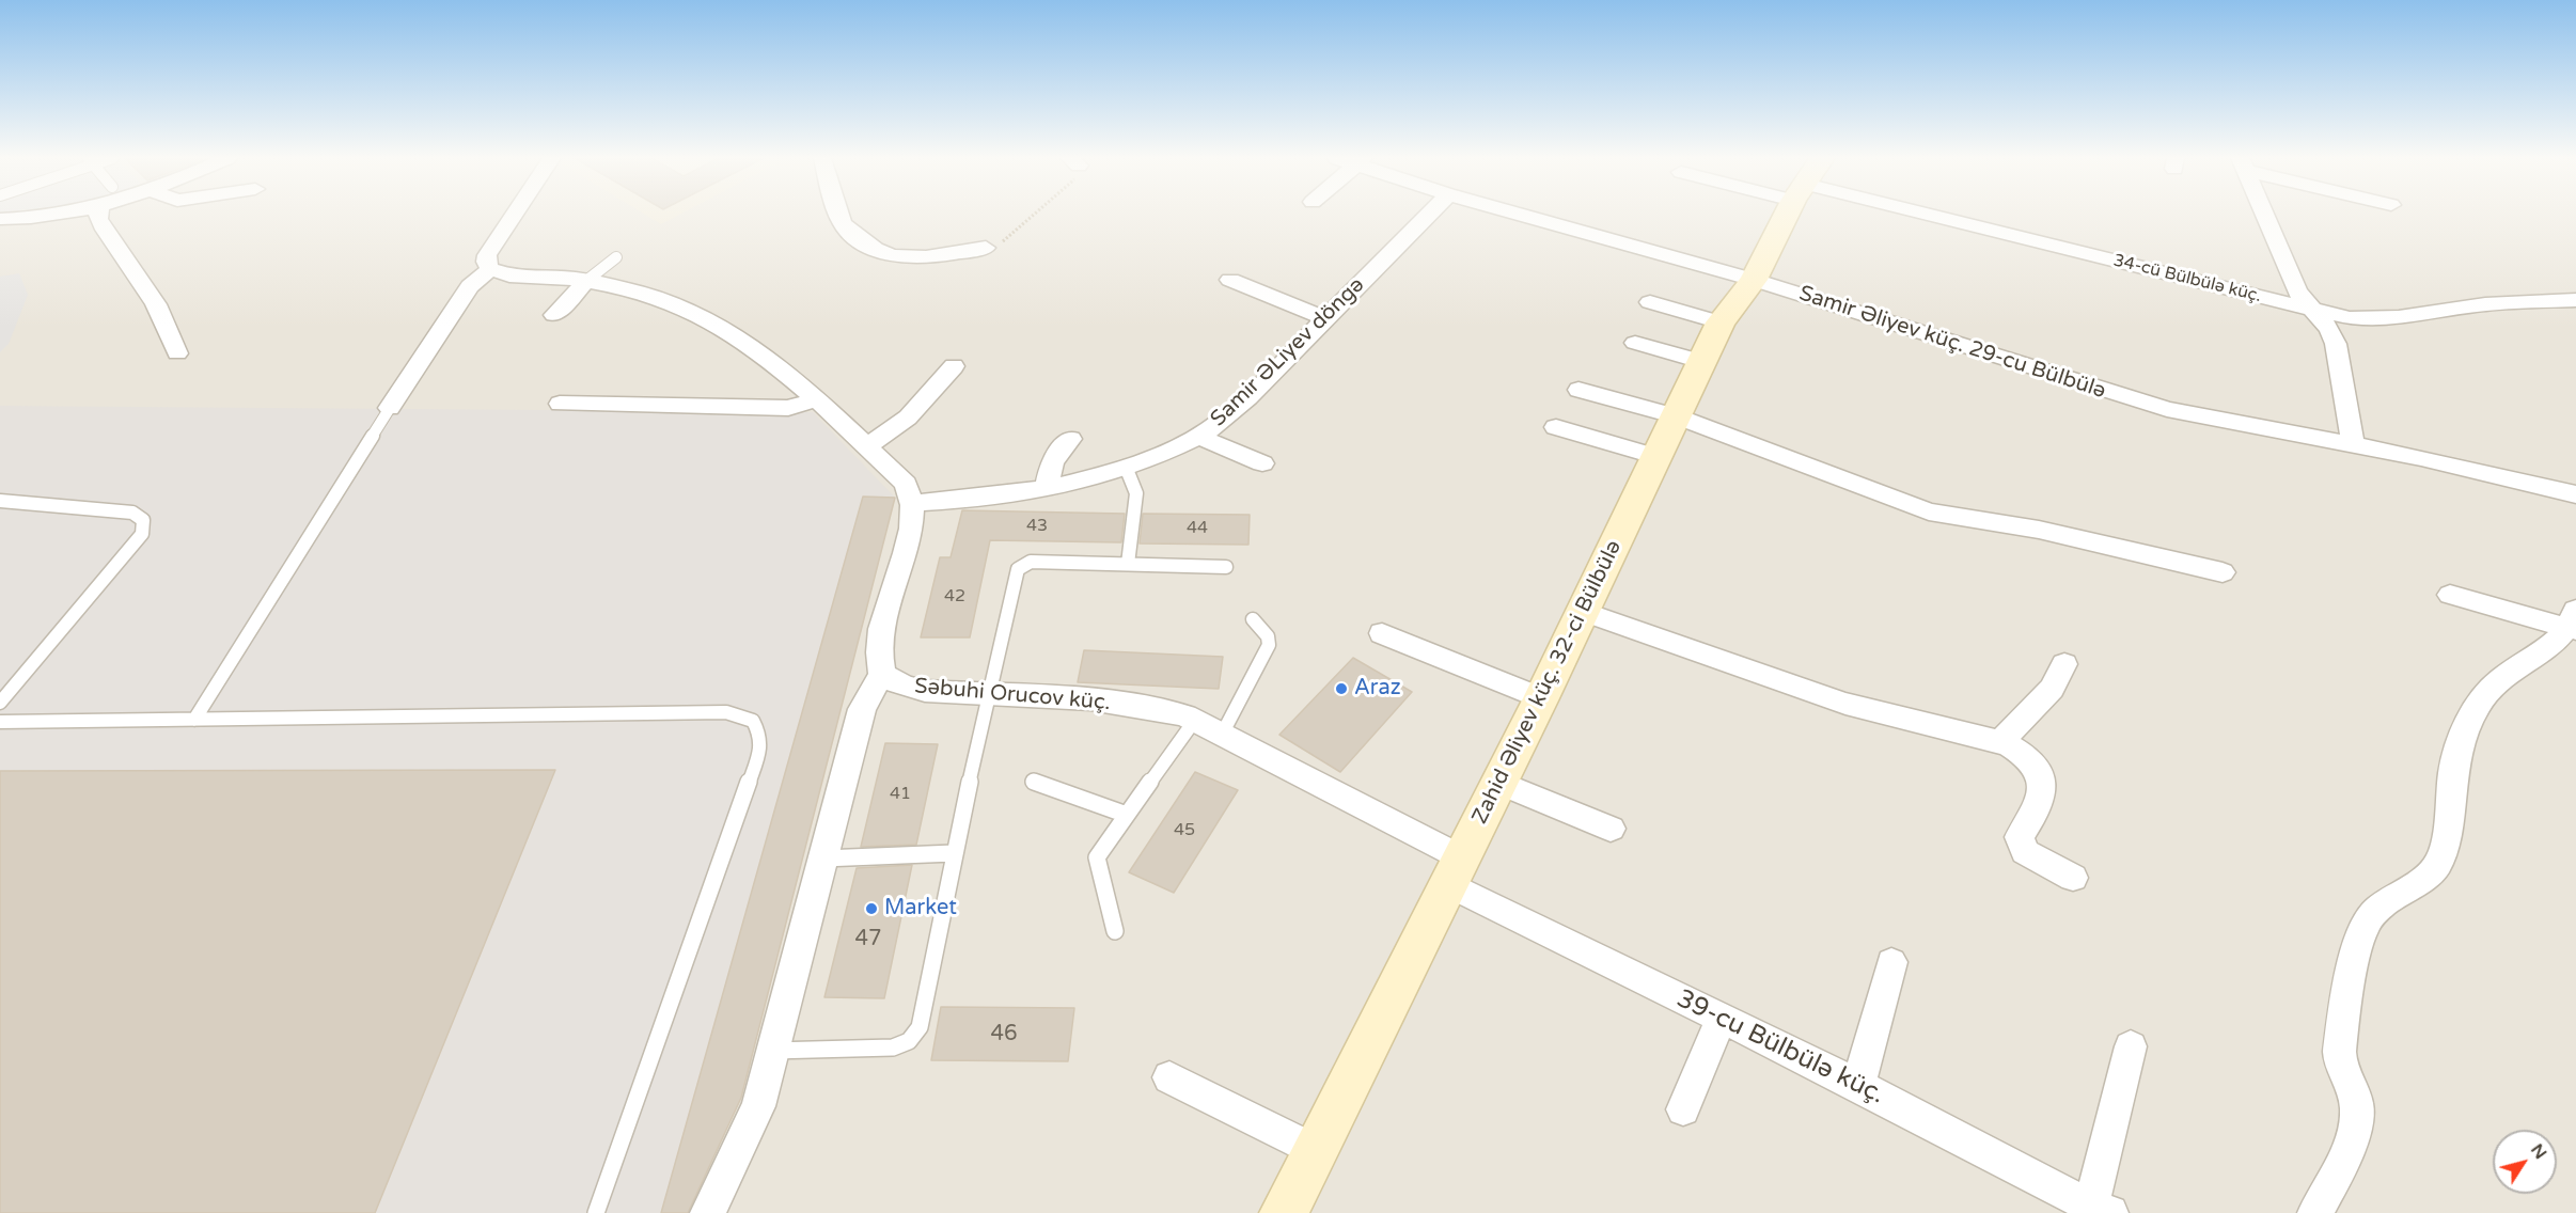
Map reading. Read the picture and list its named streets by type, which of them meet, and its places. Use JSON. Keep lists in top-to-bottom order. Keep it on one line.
{"streets":{"street":["34-cü Bülbülə küç.","Samir Əliyev küç. 29-cu Bülbülə","Samir ƏLiyev döngə","Zahid Əliyev küç. 32-ci Bülbülə","Səbuhi Orucov küç.","39-cu Bülbülə küç."]},"crossings":[["Samir Əliyev küç. 29-cu Bülbülə","Zahid Əliyev küç. 32-ci Bülbülə"],["Zahid Əliyev küç. 32-ci Bülbülə","Səbuhi Orucov küç."],["Zahid Əliyev küç. 32-ci Bülbülə","39-cu Bülbülə küç."],["Səbuhi Orucov küç.","39-cu Bülbülə küç."]],"places":["Araz","Market"],"house_numbers":["43","44","42","41","45","47","46"],"north":"top right"}
